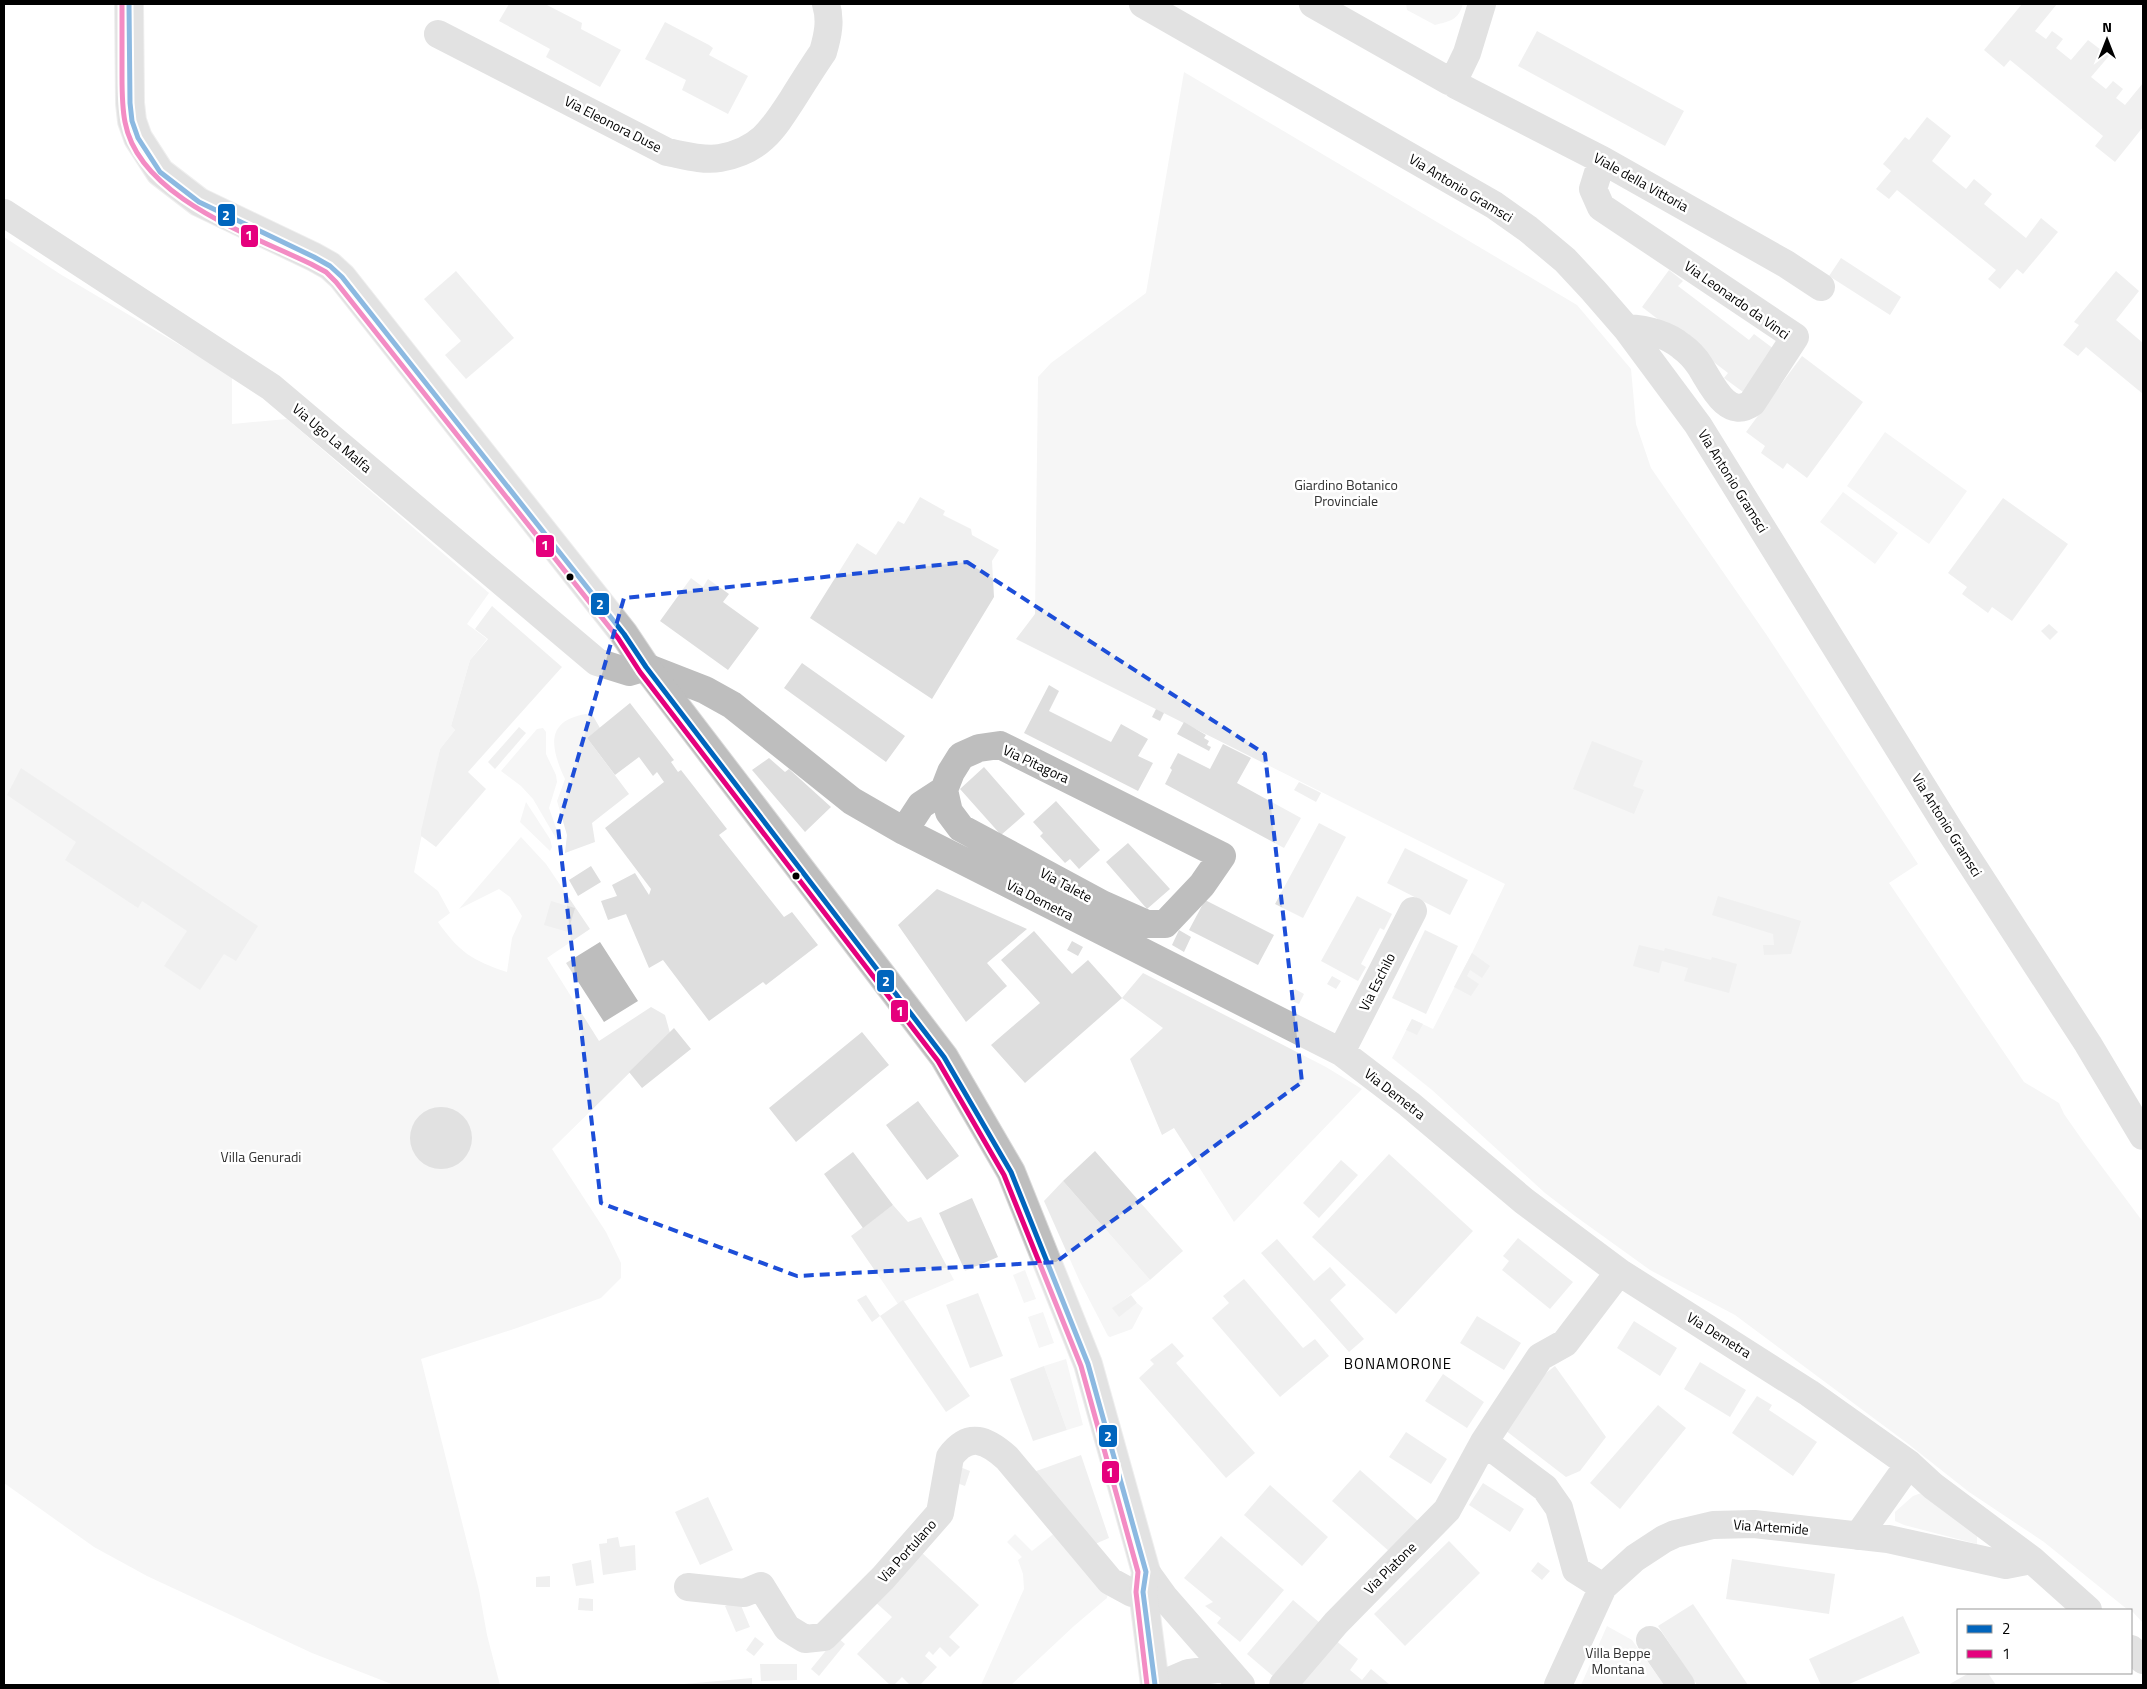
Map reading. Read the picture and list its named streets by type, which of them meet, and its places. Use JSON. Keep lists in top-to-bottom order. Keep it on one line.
{"streets":{"street":["Via Eleonora Duse","Viale della Vittoria","Via Antonio Gramsci","Via Leonardo da Vinci","Via Ugo La Malfa","Via Pitagora","Via Talete","Via Demetra","Via Eschilo","Via Artemide","Via Portulano","Via Platone"]},"crossings":[["Viale della Vittoria","Via Leonardo da Vinci"],["Via Antonio Gramsci","Via Leonardo da Vinci"],["Via Ugo La Malfa","Via Demetra"],["Via Pitagora","Via Talete"],["Via Demetra","Via Eschilo"],["Via Demetra","Via Artemide"],["Via Demetra","Via Platone"]],"districts":["BONAMORONE"],"parks":["Giardino Botanico Provinciale","Villa Genuradi","Villa Beppe Montana"],"lines":["transit line 2","transit line 1"],"legend":["2","1"],"north":"top"}
